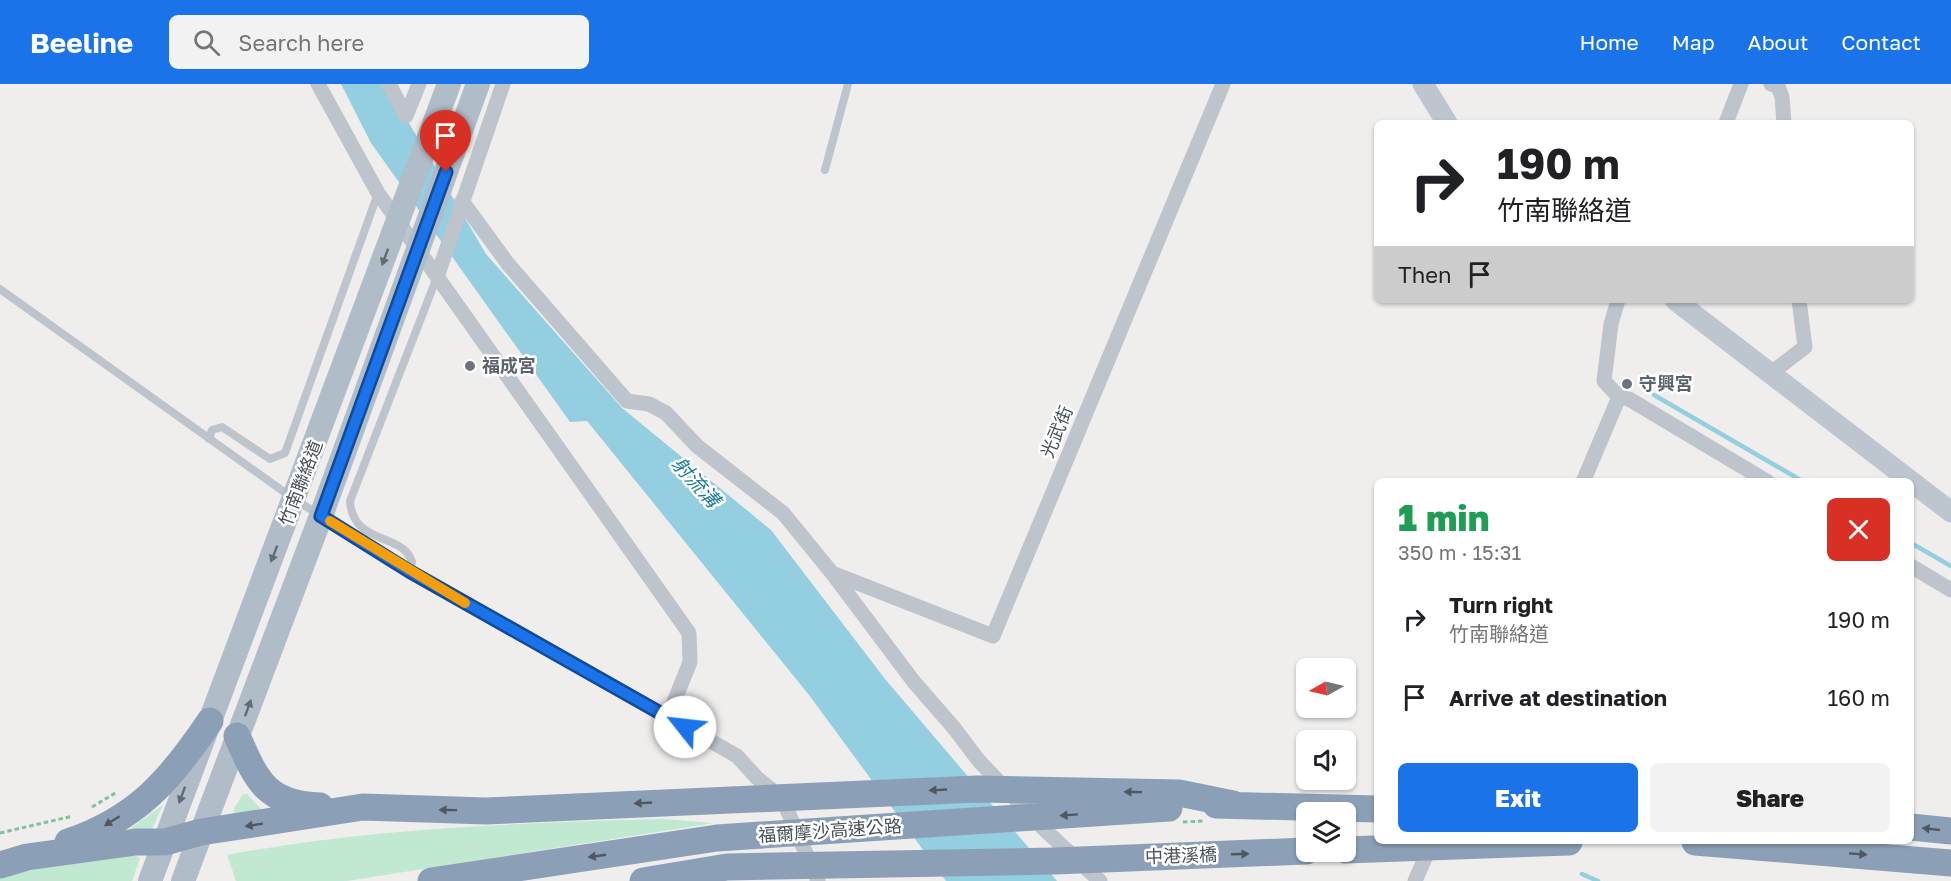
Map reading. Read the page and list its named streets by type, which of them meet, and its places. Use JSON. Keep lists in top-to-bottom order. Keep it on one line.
{"streets":{"highway":["福爾摩沙高速公路","中港溪橋"],"main road":["竹南聯絡道"],"street":["光武街"]},"crossings":[["福爾摩沙高速公路","中港溪橋"]],"water":["射流溝"],"places":["福成宮","守興宮"],"north":"left","page":{"header":"Beeline","search":"Search here","nav":["Home","Map","About","Contact"],"turn":["190 m","竹南聯絡道"],"then":"Then","heading":["1 min","350 m · 15:31"],"list":[{"name":"Turn right","note":"竹南聯絡道","value":"190 m"},{"name":"Arrive at destination","value":"160 m"}],"buttons":["Exit","Share"]}}
